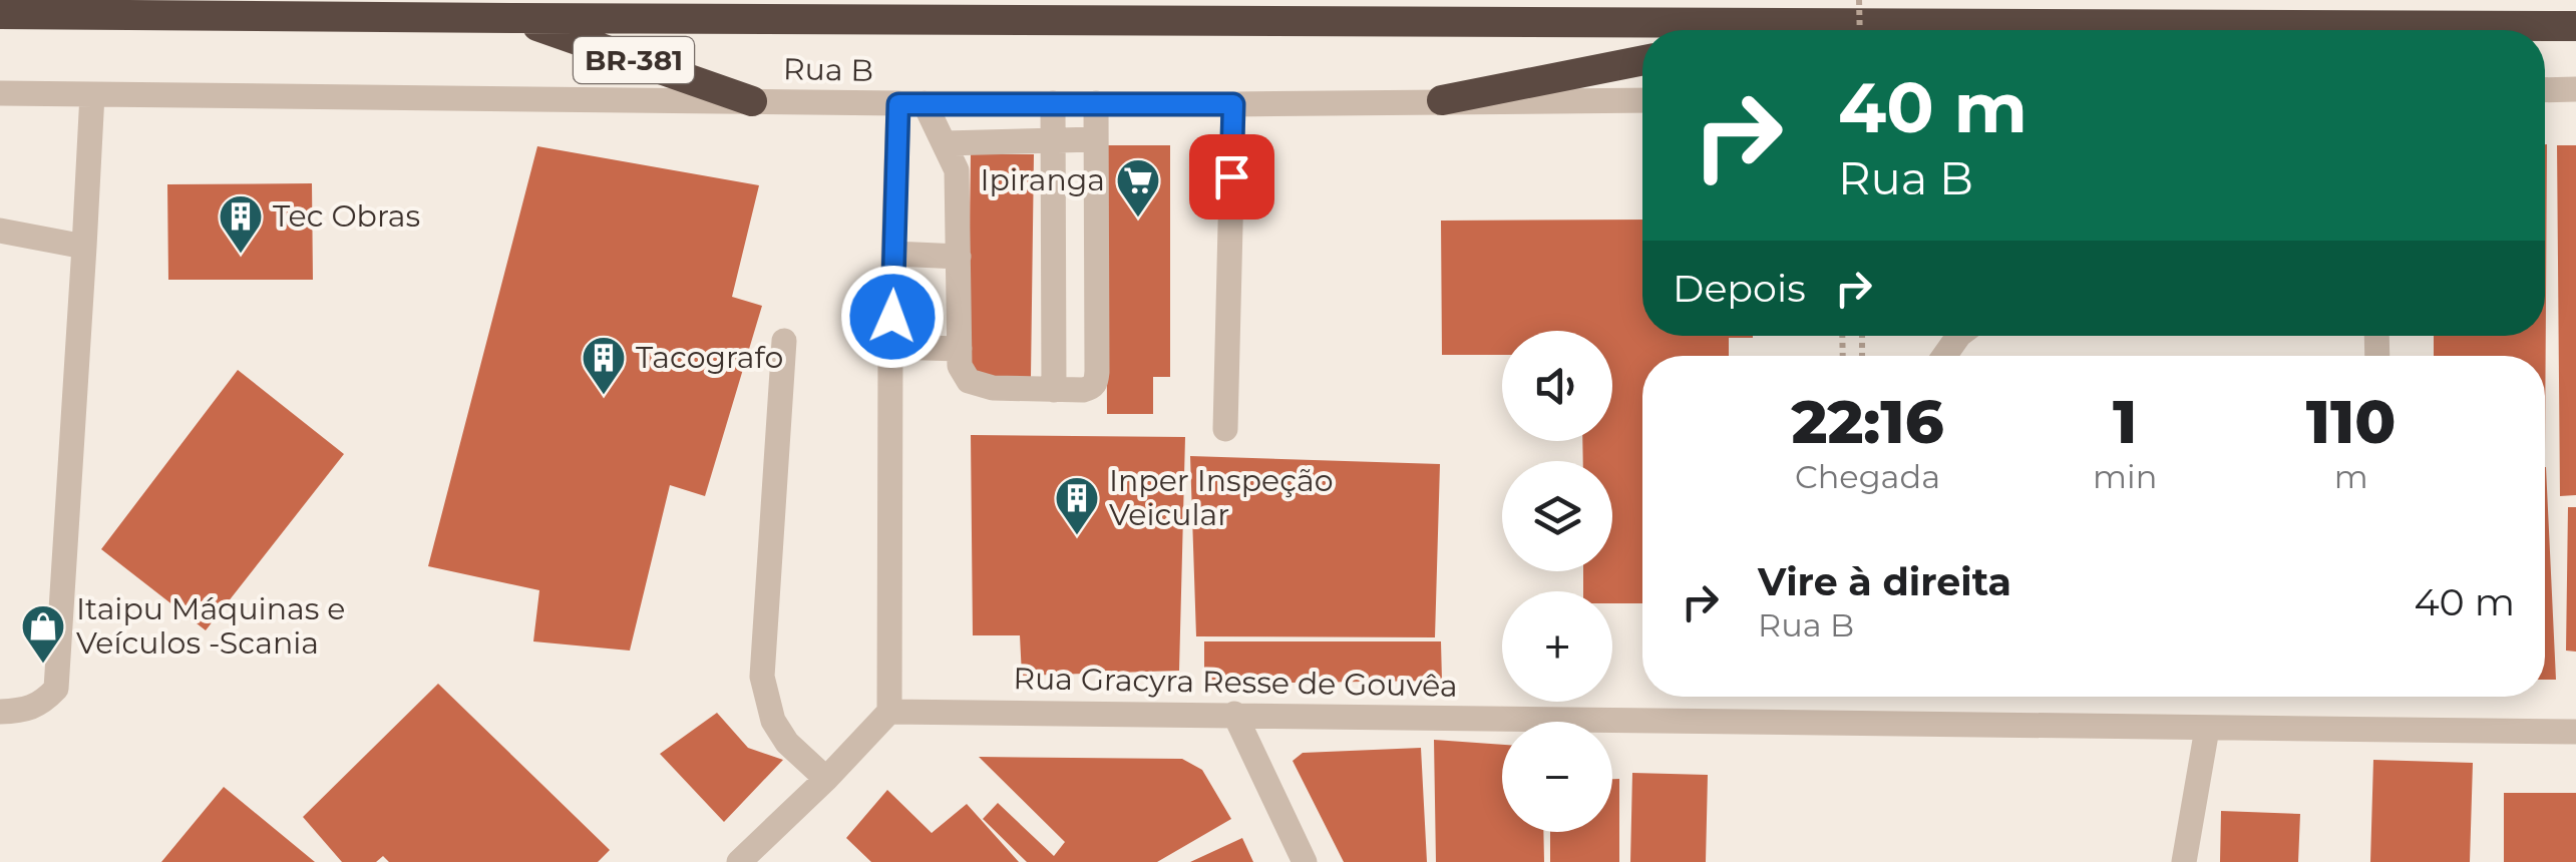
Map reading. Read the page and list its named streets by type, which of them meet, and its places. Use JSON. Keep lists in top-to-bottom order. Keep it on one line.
{"streets":{"highway":["BR-381"],"street":["Rua B","Rua Gracyra Resse de Gouvêa"]},"crossings":[["BR-381","Rua B"]],"places":{"supermarket":["Ipiranga"],"building":["Tec Obras","Tacografo","Inper Inspeção Veicular"],"shop":["Itaipu Máquinas e Veículos -Scania"]},"page":{"turn":["40 m","Rua B"],"then":"Depois","map_buttons":["+","−"],"eta":["22:16","Chegada","1","min","110","m"],"list":[{"name":"Vire à direita","note":"Rua B","value":"40 m"}]}}
